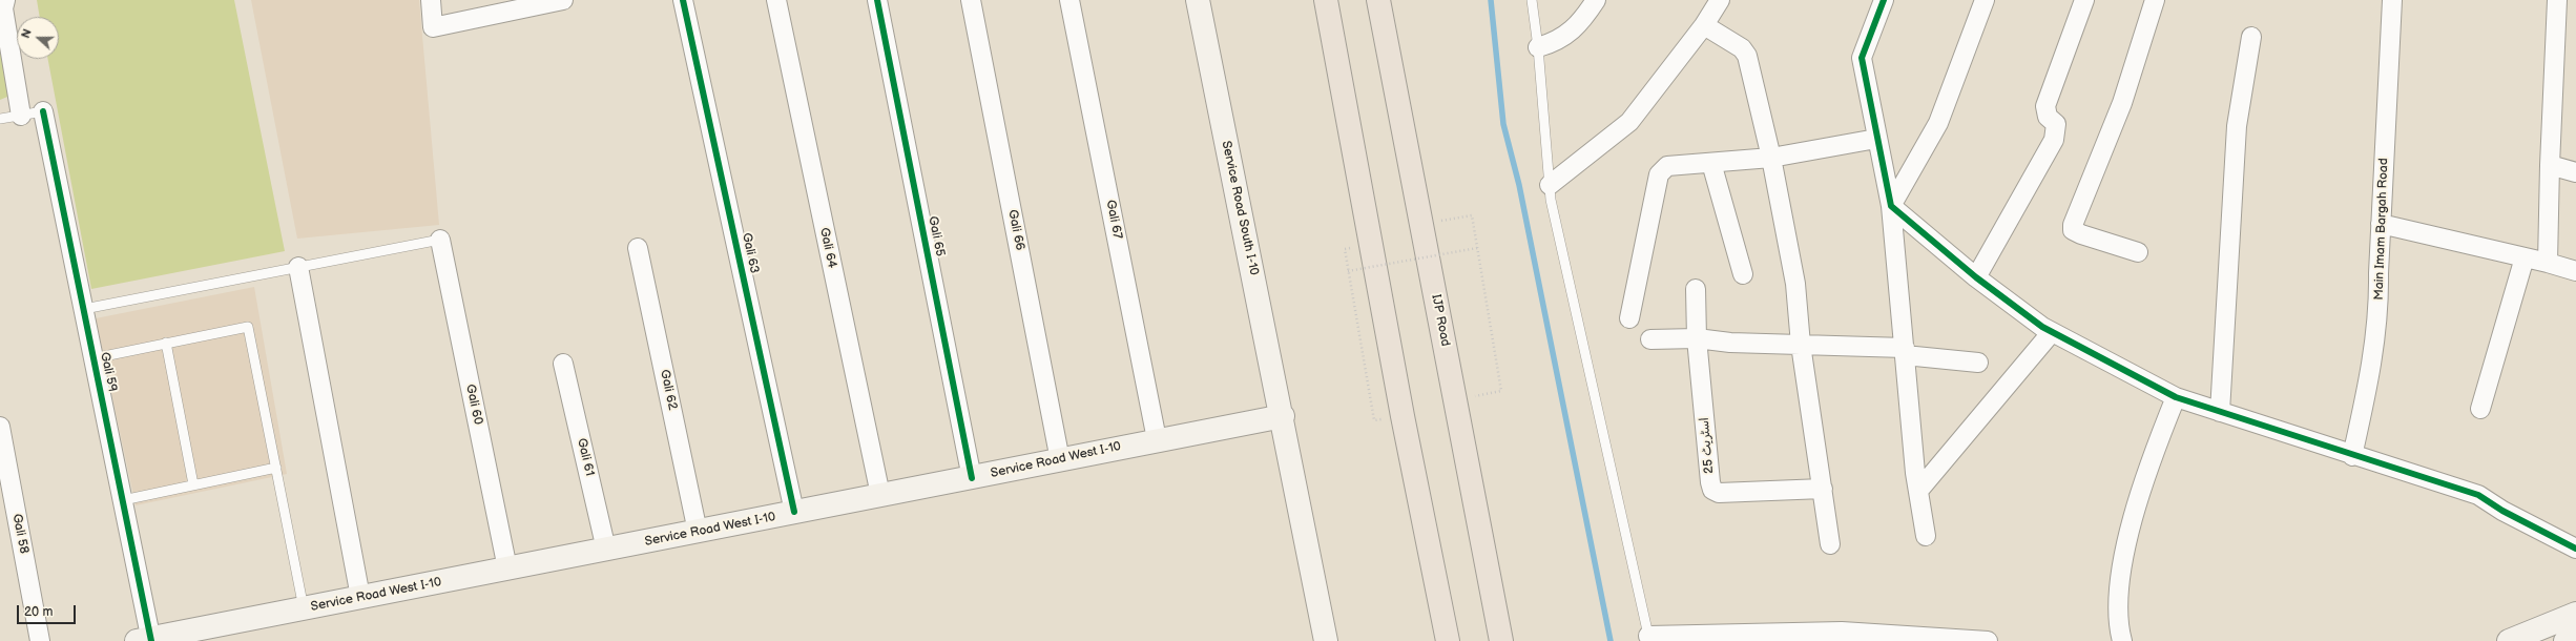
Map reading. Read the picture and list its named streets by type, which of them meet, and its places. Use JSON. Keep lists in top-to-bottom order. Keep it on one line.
{"streets":{"highway":["IJP Road"],"main road":["Service Road South I-10","Service Road West I-10"],"street":["Gali 67","Main Imam Bargah Road","Gali 66","Gali 65","Gali 64","Gali 63","Gali 59","Gali 62","Gali 60","اسٹریٹ 25","Gali 61","Gali 58"]},"crossings":[["Service Road South I-10","Service Road West I-10"],["Gali 67","Service Road West I-10"],["Gali 66","Service Road West I-10"],["Gali 65","Service Road West I-10"],["Gali 64","Service Road West I-10"],["Gali 63","Service Road West I-10"],["Gali 59","Service Road West I-10"],["Gali 62","Service Road West I-10"],["Gali 60","Service Road West I-10"],["Gali 61","Service Road West I-10"]],"scale_bar":"20 m","north":"left"}
